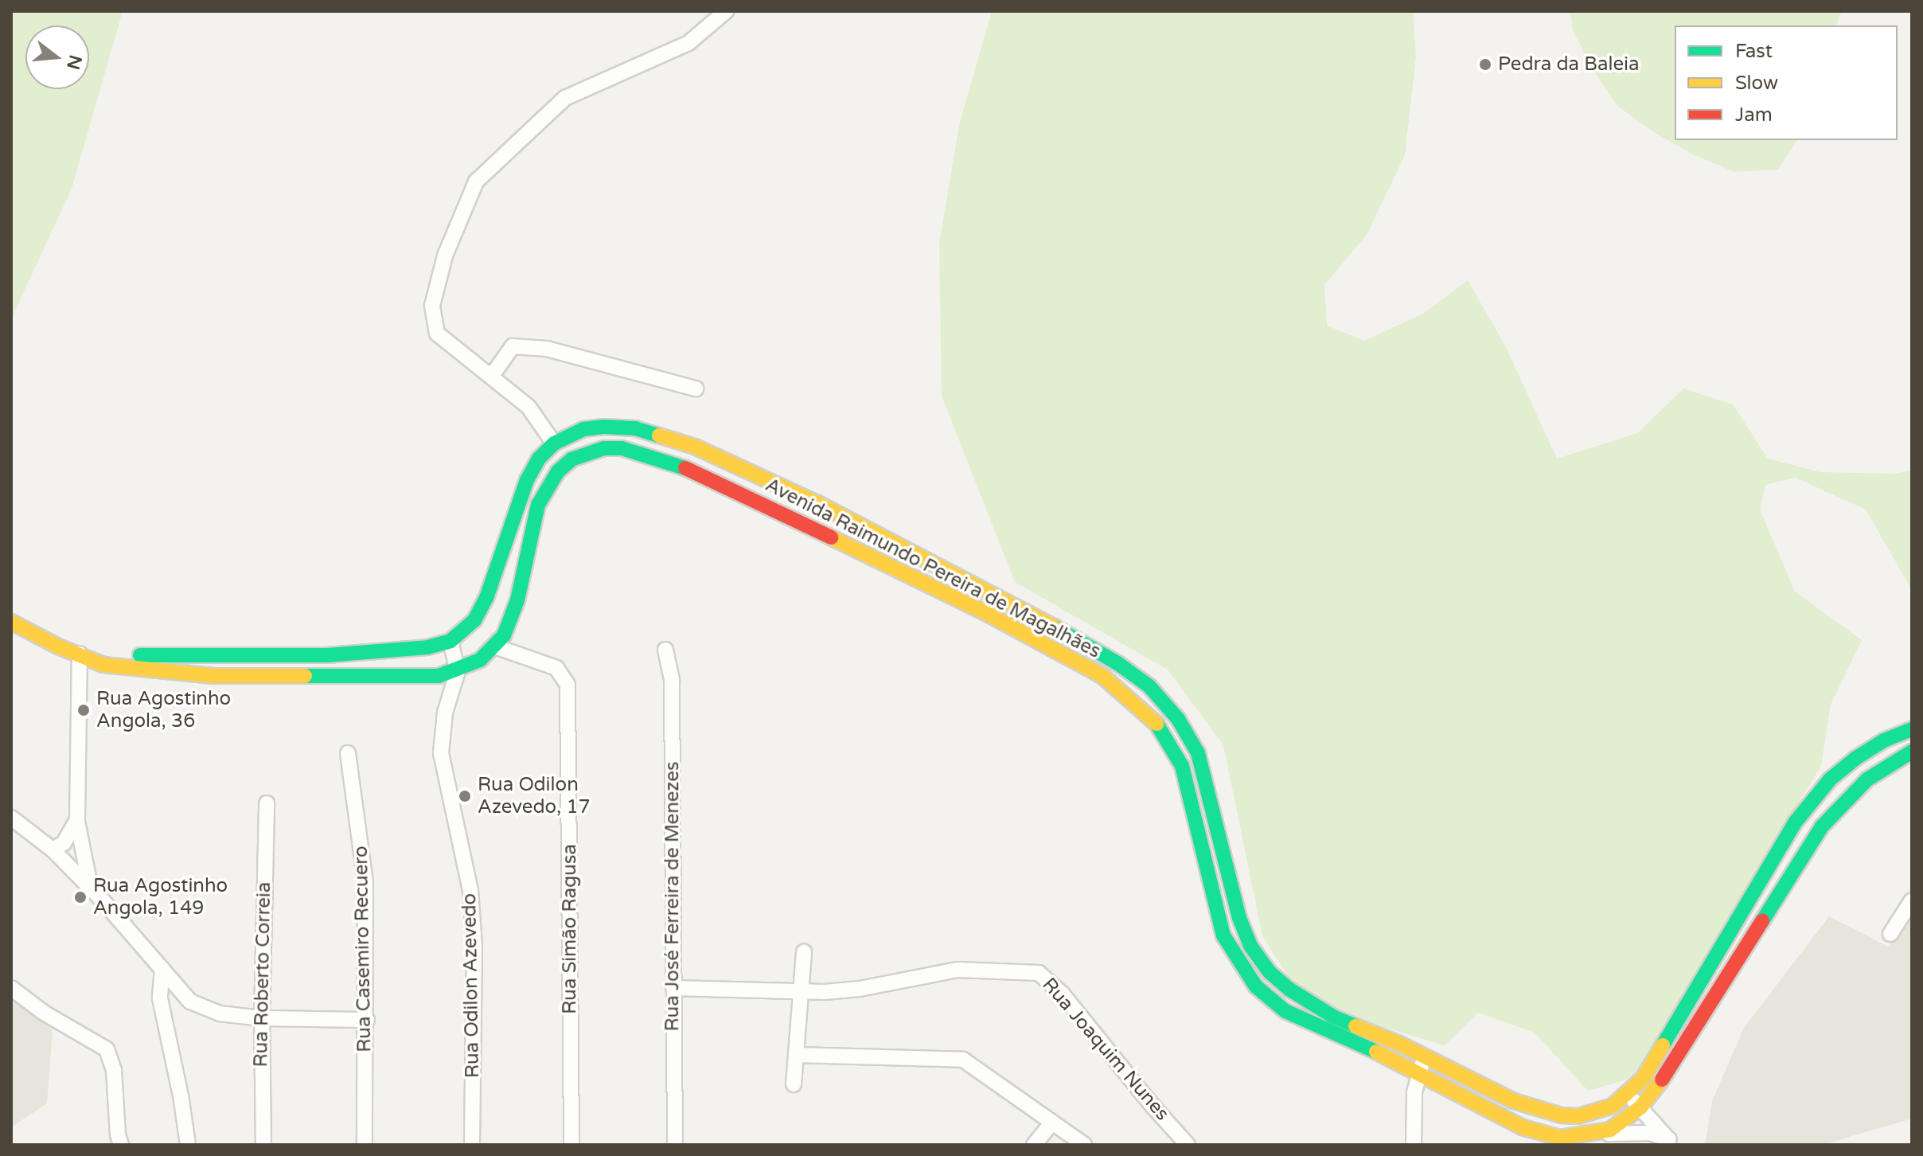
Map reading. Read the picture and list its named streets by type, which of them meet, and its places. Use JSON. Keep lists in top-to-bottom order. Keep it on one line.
{"streets":{"main road":["Avenida Raimundo Pereira de Magalhães"],"street":["Rua José Ferreira de Menezes","Rua Simão Ragusa","Rua Casemiro Recuero","Rua Roberto Correia","Rua Odilon Azevedo","Rua Joaquim Nunes"]},"crossings":[["Avenida Raimundo Pereira de Magalhães","Rua Simão Ragusa"],["Avenida Raimundo Pereira de Magalhães","Rua Odilon Azevedo"],["Rua José Ferreira de Menezes","Rua Joaquim Nunes"]],"places":["Pedra da Baleia","Rua Agostinho Angola, 36","Rua Odilon Azevedo, 17","Rua Agostinho Angola, 149"],"legend":["Fast","Slow","Jam"],"north":"right"}
